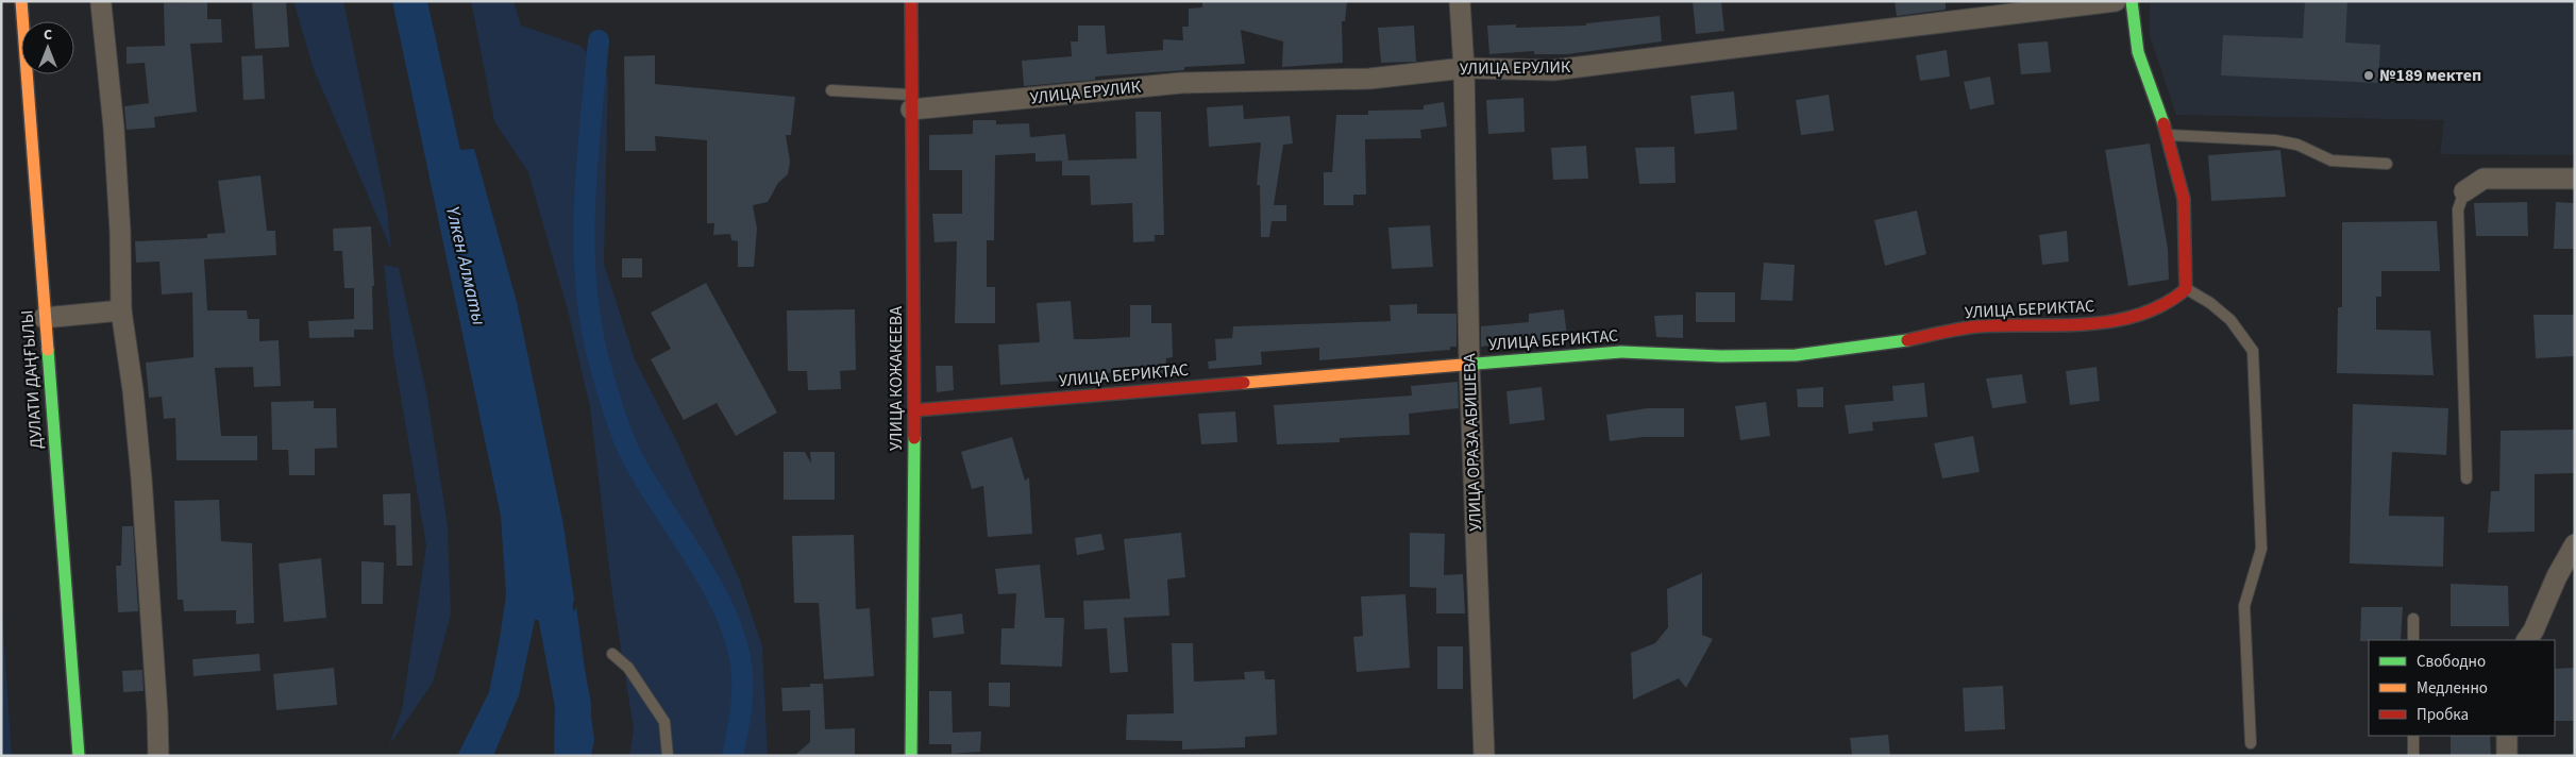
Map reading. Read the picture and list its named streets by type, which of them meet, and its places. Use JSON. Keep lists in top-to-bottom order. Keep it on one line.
{"streets":{"street":["УЛИЦА ЕРУЛИК","УЛИЦА БЕРИКТАС","УЛИЦА КОЖАКЕЕВА","ДУЛАТИ ДАҢҒЫЛЫ","УЛИЦА ОРАЗА АБИШЕВА"]},"crossings":[["УЛИЦА ЕРУЛИК","УЛИЦА КОЖАКЕЕВА"],["УЛИЦА ЕРУЛИК","УЛИЦА ОРАЗА АБИШЕВА"],["УЛИЦА БЕРИКТАС","УЛИЦА КОЖАКЕЕВА"],["УЛИЦА БЕРИКТАС","УЛИЦА ОРАЗА АБИШЕВА"]],"water":["Үлкен Алматы"],"places":["№189 мектеп"],"legend":["Свободно","Медленно","Пробка"],"north":"top"}
